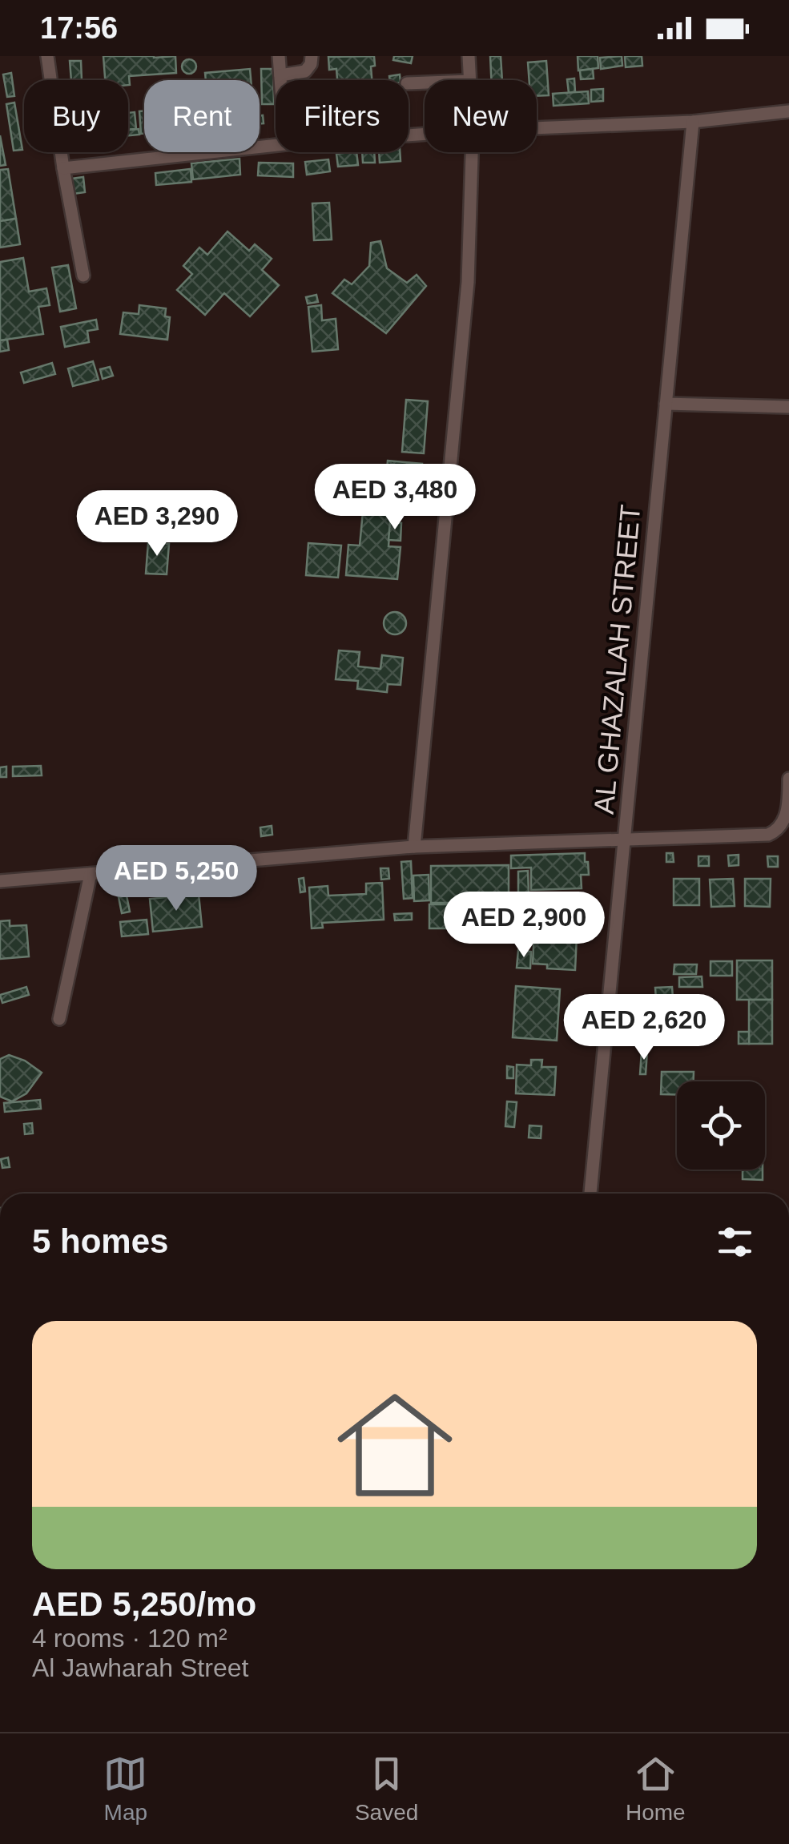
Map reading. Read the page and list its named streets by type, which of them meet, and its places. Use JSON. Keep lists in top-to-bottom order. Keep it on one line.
{"streets":{"street":["AL GHAZALAH STREET"]},"page":{"status":"17:56","chip":["Buy","Rent","Filters","New"],"price":["AED 3,480","AED 3,290","AED 5,250","AED 2,900","AED 2,620"],"heading":"5 homes","list":[{"name":"AED 5,250/mo","note":"4 rooms · 120 m² · Al Jawharah Street"}],"tabs":["Map","Saved","Home"]}}
